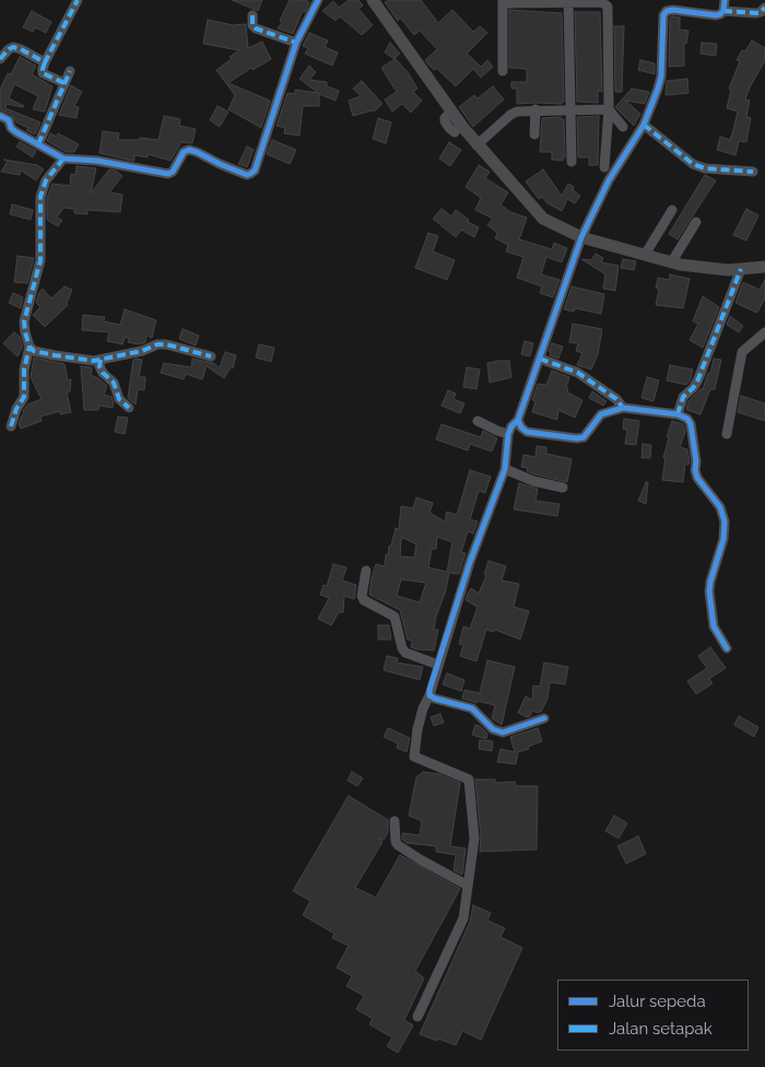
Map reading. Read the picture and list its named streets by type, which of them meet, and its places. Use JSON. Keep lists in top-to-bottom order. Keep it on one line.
{"legend":["Jalur sepeda","Jalan setapak"]}
